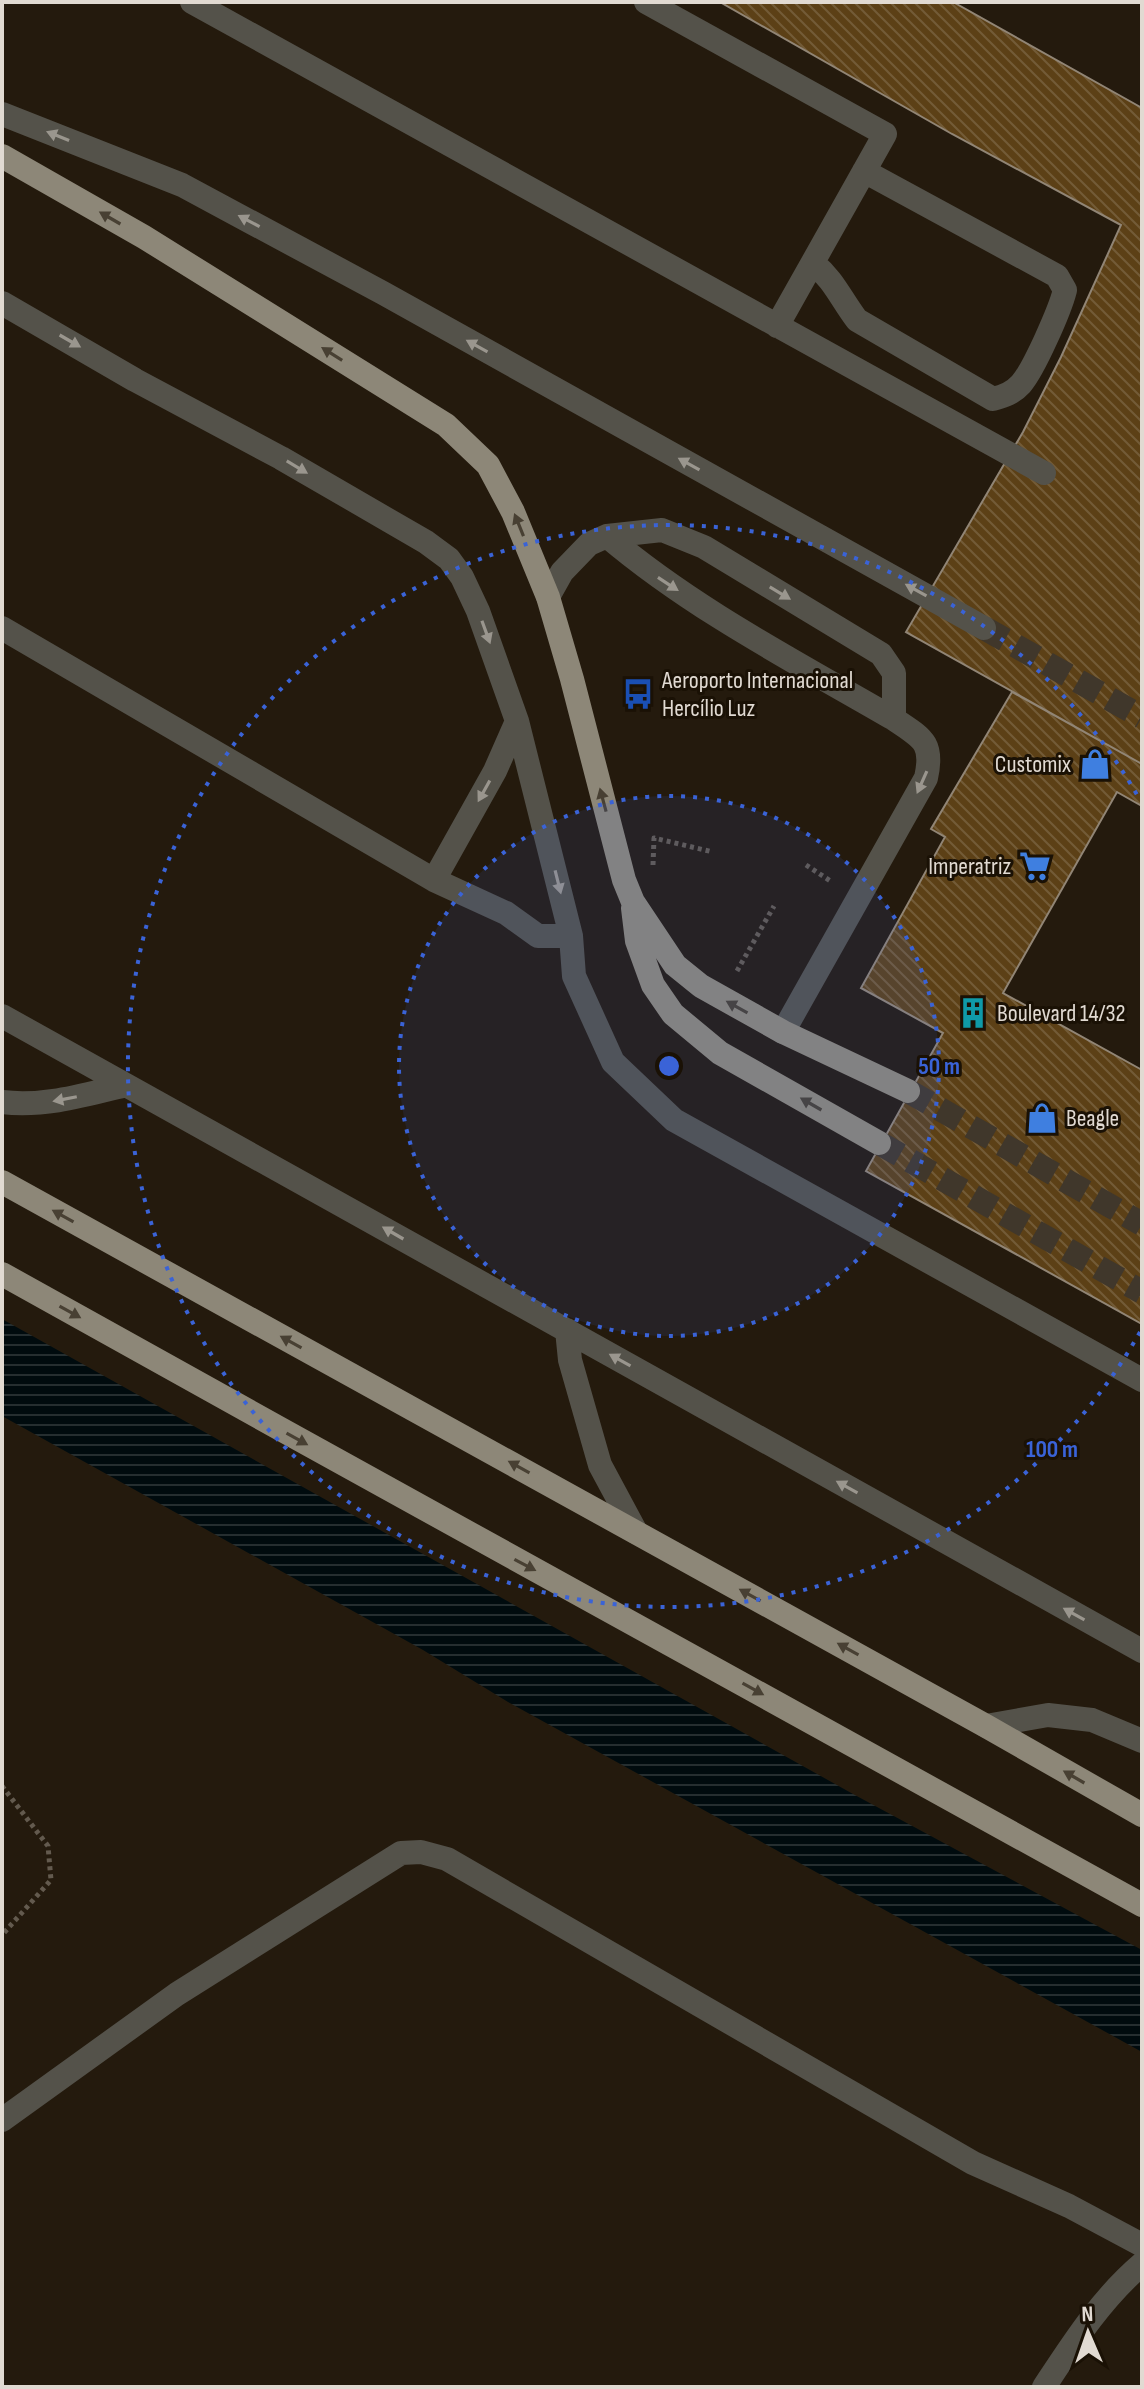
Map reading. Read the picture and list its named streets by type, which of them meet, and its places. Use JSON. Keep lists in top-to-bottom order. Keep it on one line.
{"places":{"bus stop":["Aeroporto Internacional Hercílio Luz"],"shop":["Customix","Beagle"],"supermarket":["Imperatriz"],"building":["Boulevard 14/32"]},"north":"top","rings":["50 m","100 m"]}
